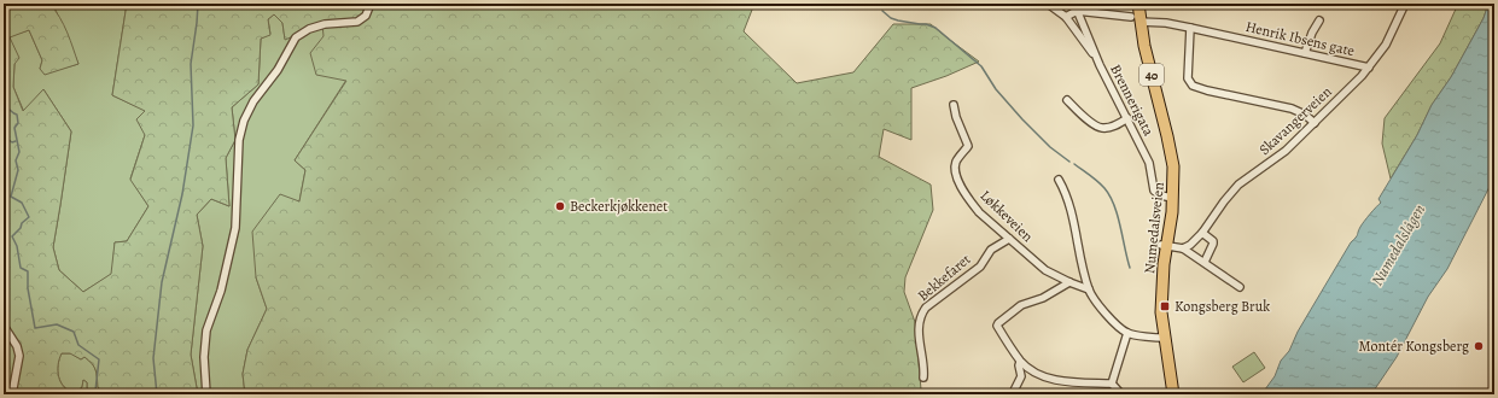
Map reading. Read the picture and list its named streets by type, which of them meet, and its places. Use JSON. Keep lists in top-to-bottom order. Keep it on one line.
{"streets":{"main road":["40","Numedalsveien"],"street":["Henrik Ibsens gate","Brennerigata","Skavangerveien","Løkkeveien","Bekkefaret"]},"crossings":[["Henrik Ibsens gate","Brennerigata"],["Henrik Ibsens gate","Skavangerveien"],["Henrik Ibsens gate","Numedalsveien"],["Brennerigata","Numedalsveien"],["Løkkeveien","Bekkefaret"]],"water":["Numedalslågen"],"places":{"other":["Beckerkjøkkenet","Montér Kongsberg"],"transit":["Kongsberg Bruk"]}}
